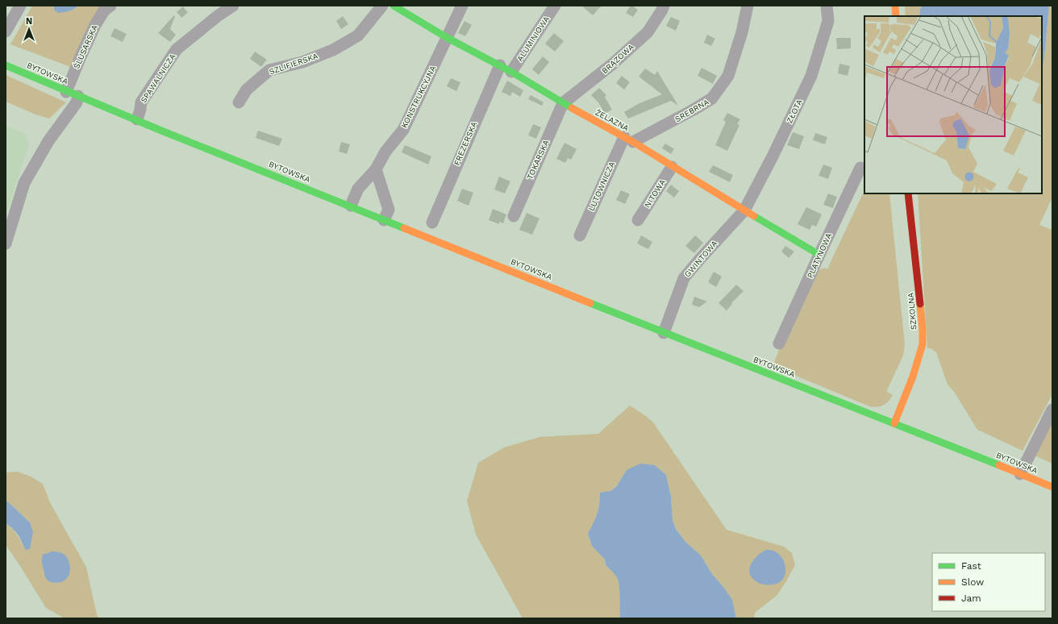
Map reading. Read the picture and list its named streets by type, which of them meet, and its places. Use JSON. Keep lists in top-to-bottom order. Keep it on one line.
{"streets":{"main road":["BYTOWSKA","ŻELAZNA","SZKOLNA"],"street":["ALUMINIOWA","ŚLUSARSKA","BRĄZOWA","SZLIFIERSKA","SPAWALNICZA","KONSTRUKCYJNA","SREBRNA","ZŁOTA","FREZERSKA","TOKARSKA","LUTOWNICZA","NITOWA","PLATYNOWA","GWINTOWA"]},"crossings":[["ALUMINIOWA","ŻELAZNA"],["ŚLUSARSKA","BYTOWSKA"],["BRĄZOWA","ŻELAZNA"],["BRĄZOWA","TOKARSKA"],["BYTOWSKA","SPAWALNICZA"],["BYTOWSKA","KONSTRUKCYJNA"],["BYTOWSKA","GWINTOWA"],["BYTOWSKA","SZKOLNA"],["KONSTRUKCYJNA","ŻELAZNA"],["SREBRNA","ŻELAZNA"],["SREBRNA","LUTOWNICZA"],["ZŁOTA","ŻELAZNA"],["ZŁOTA","GWINTOWA"],["ŻELAZNA","FREZERSKA"],["ŻELAZNA","TOKARSKA"],["ŻELAZNA","LUTOWNICZA"],["ŻELAZNA","NITOWA"],["ŻELAZNA","PLATYNOWA"],["ŻELAZNA","GWINTOWA"]],"legend":["Fast","Slow","Jam"],"north":"top"}
